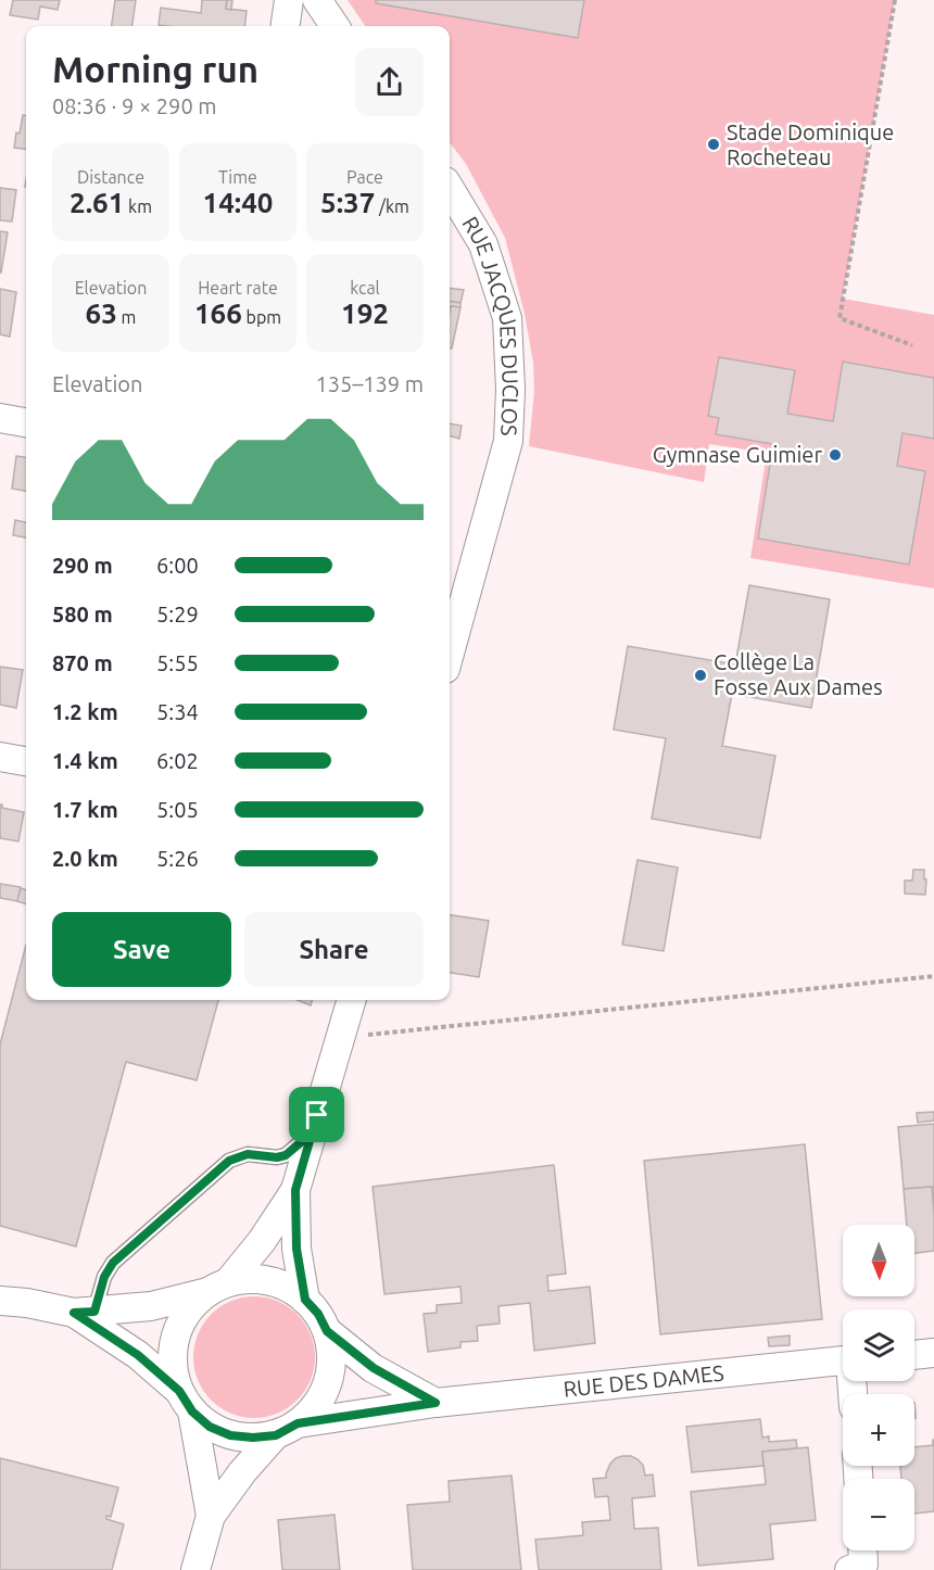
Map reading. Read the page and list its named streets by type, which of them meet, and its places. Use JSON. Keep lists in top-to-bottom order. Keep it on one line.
{"streets":{"street":["RUE JACQUES DUCLOS","RUE DES DAMES"]},"places":["Stade Dominique Rocheteau","Gymnase Guimier","Collège La Fosse Aux Dames"],"north":"bottom","page":{"heading":["Morning run","08:36 · 9 × 290 m"],"stats":[["Distance","2.61 km"],["Time","14:40"],["Pace","5:37 /km"],["Elevation","63 m"],["Heart rate","166 bpm"],["kcal","192"]],"chart":["Elevation","135–139 m"],"list":[{"name":"290 m","note":"6:00"},{"name":"580 m","note":"5:29"},{"name":"870 m","note":"5:55"},{"name":"1.2 km","note":"5:34"},{"name":"1.4 km","note":"6:02"},{"name":"1.7 km","note":"5:05"},{"name":"2.0 km","note":"5:26"}],"buttons":["Save","Share"],"map_buttons":["+","−"]}}
